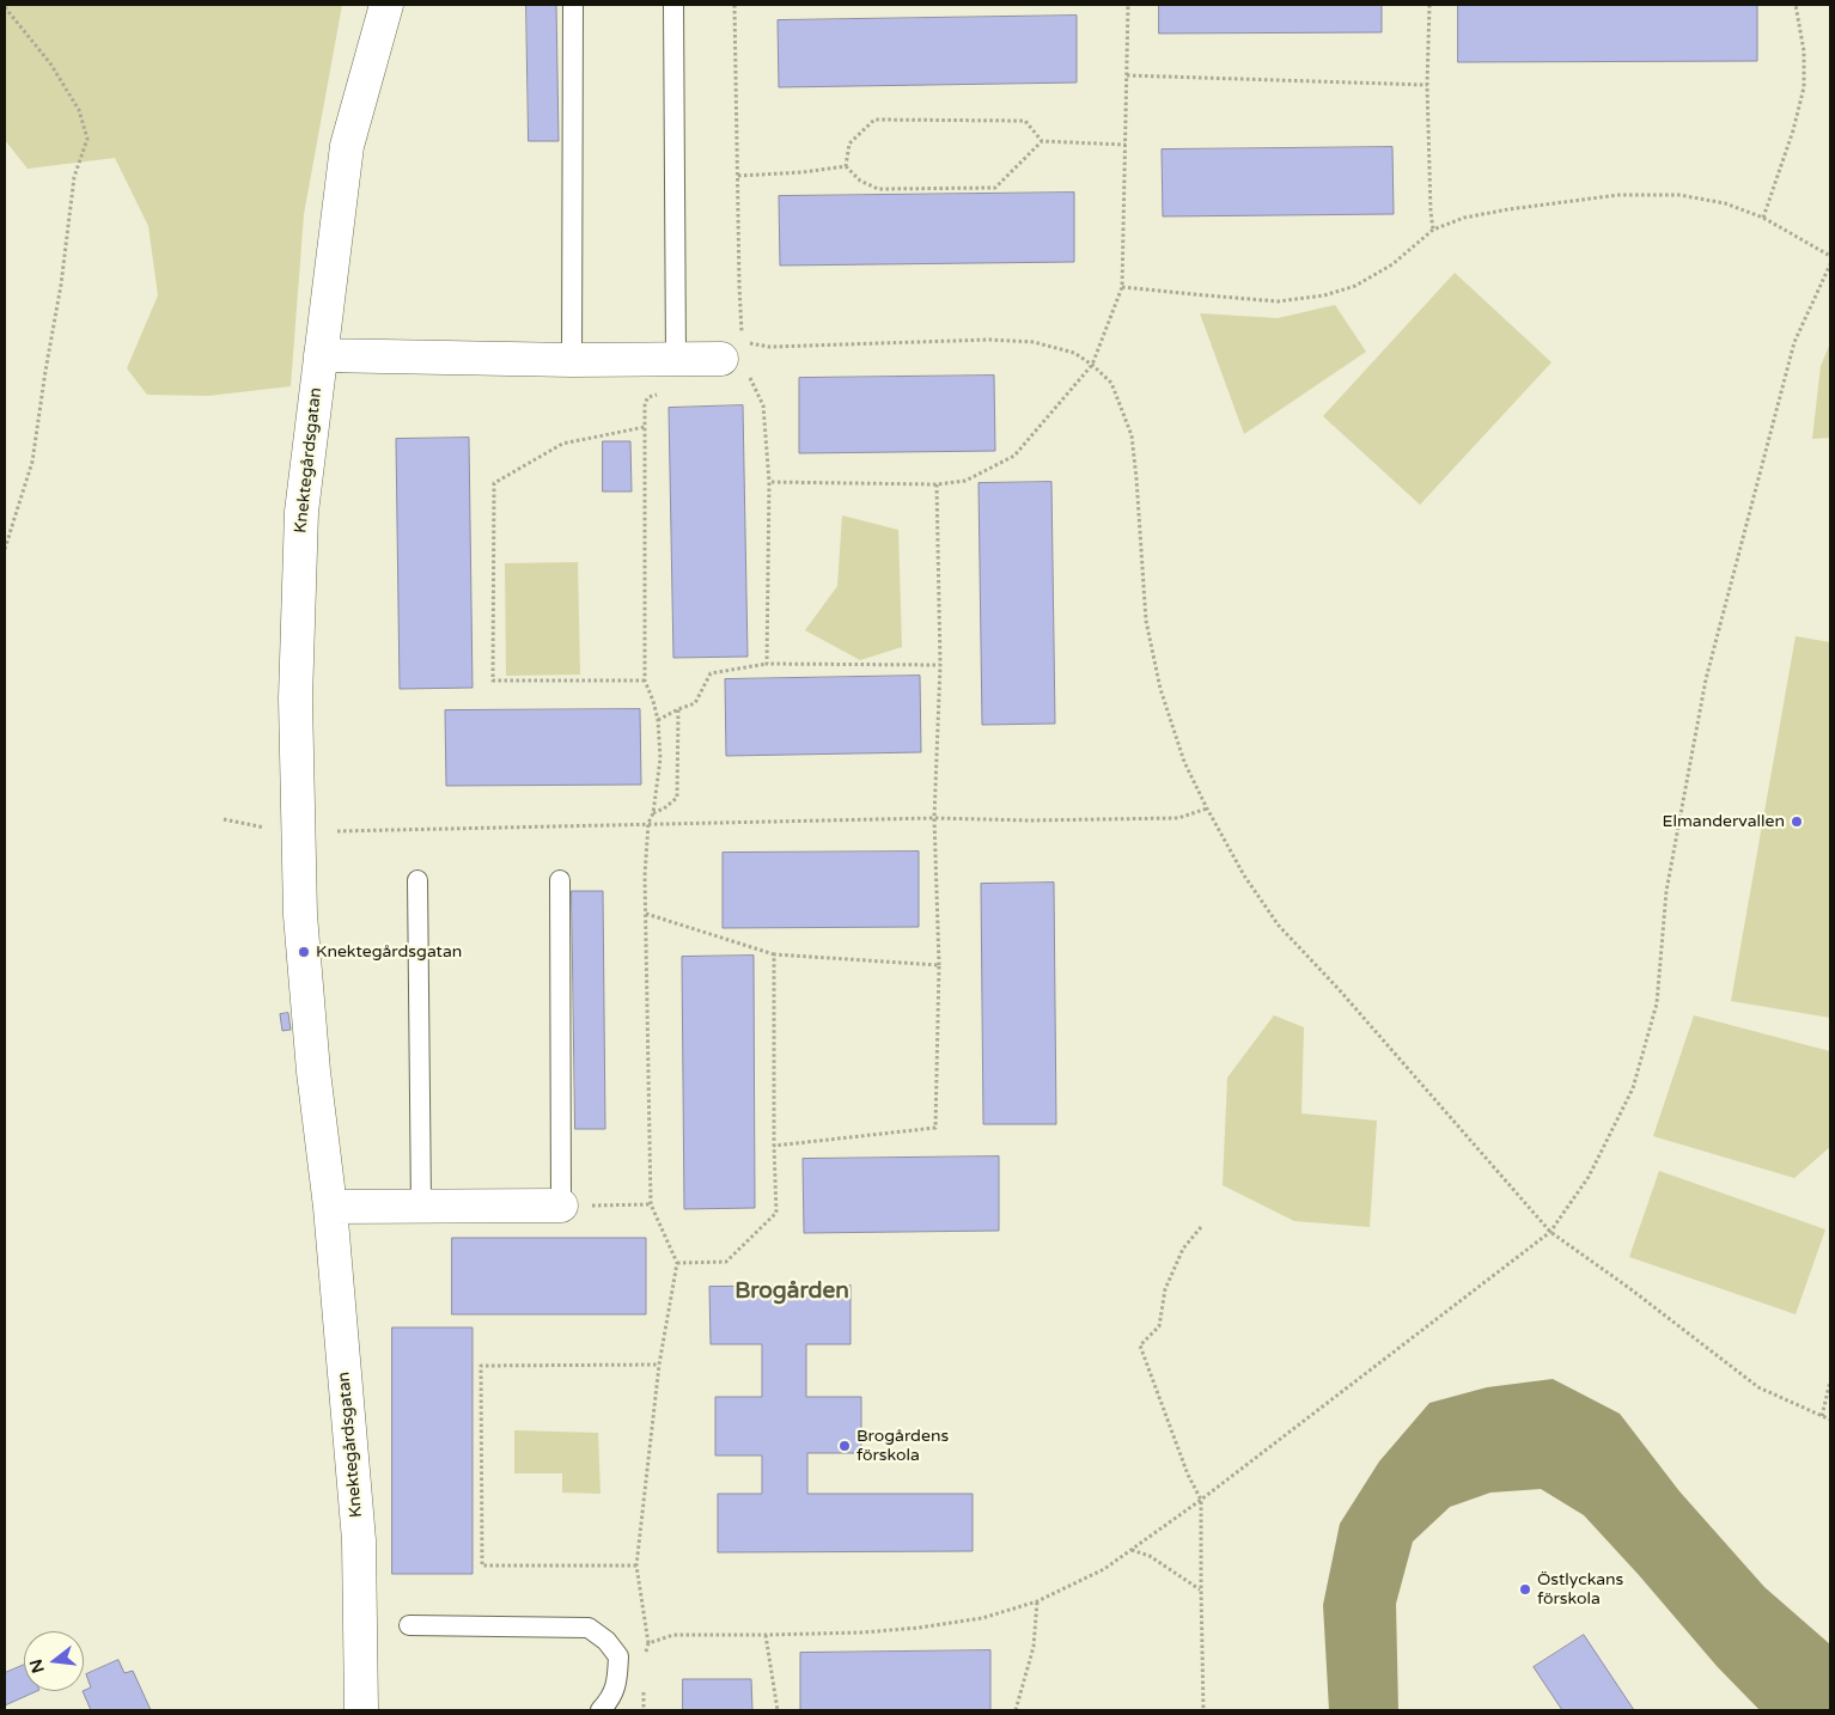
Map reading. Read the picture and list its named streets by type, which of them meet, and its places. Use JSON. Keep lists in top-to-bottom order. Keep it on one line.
{"streets":{"street":["Knektegårdsgatan"]},"districts":["Brogården"],"places":["Elmandervallen","Knektegårdsgatan","Brogårdens förskola","Östlyckans förskola"],"north":"left"}
